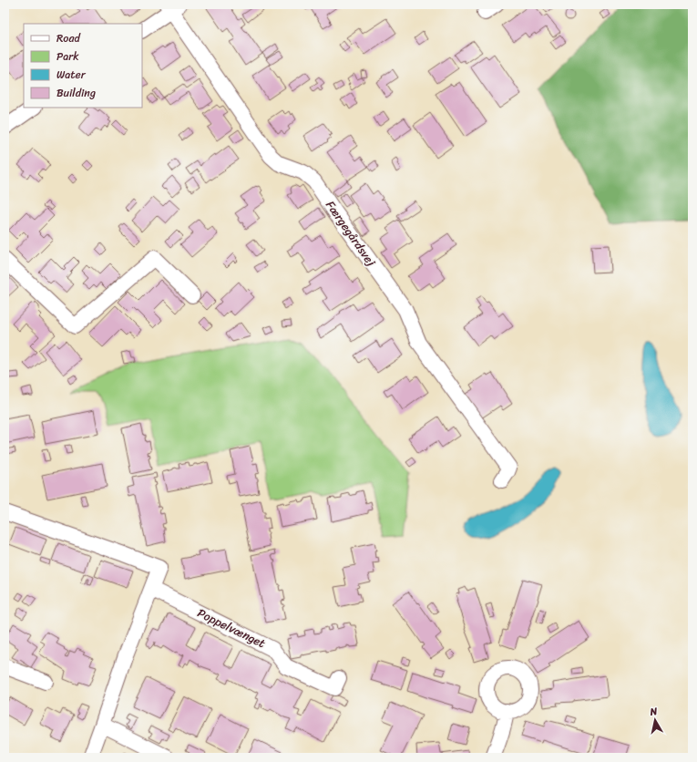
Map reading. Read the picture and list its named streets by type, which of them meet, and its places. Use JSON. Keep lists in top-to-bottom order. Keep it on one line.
{"streets":{"street":["Færgegårdsvej","Poppelvænget"]},"legend":["Road","Park","Water","Building"],"north":"top"}
